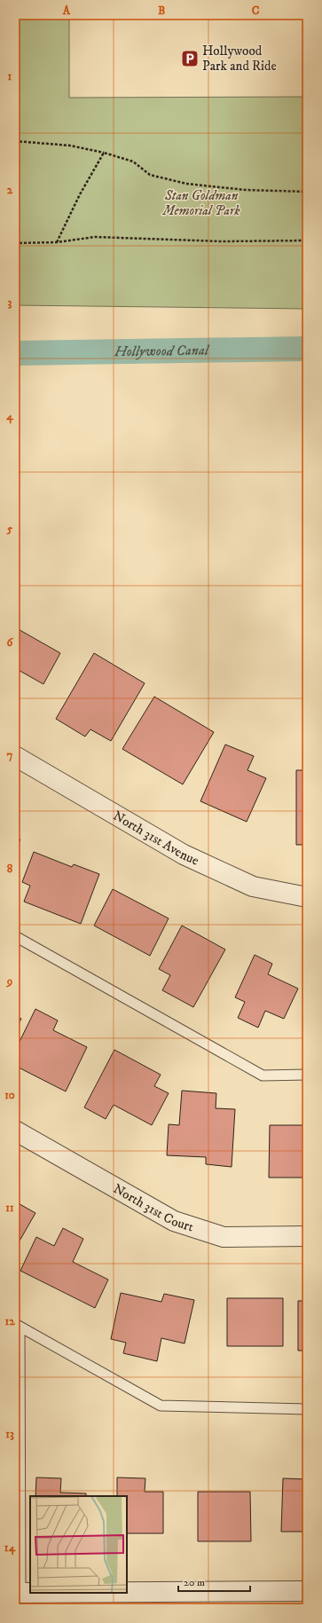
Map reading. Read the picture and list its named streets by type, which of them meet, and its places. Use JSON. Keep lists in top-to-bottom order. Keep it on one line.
{"streets":{"street":["North 31st Avenue","North 31st Court"]},"water":["Hollywood Canal"],"parks":["Stan Goldman Memorial Park"],"places":{"parking":["Hollywood Park and Ride"]},"scale_bar":"20 m","grid":{"columns":["A","B","C"],"rows":["1","2","3","4","5","6","7","8","9","10","11","12","13","14"]}}
